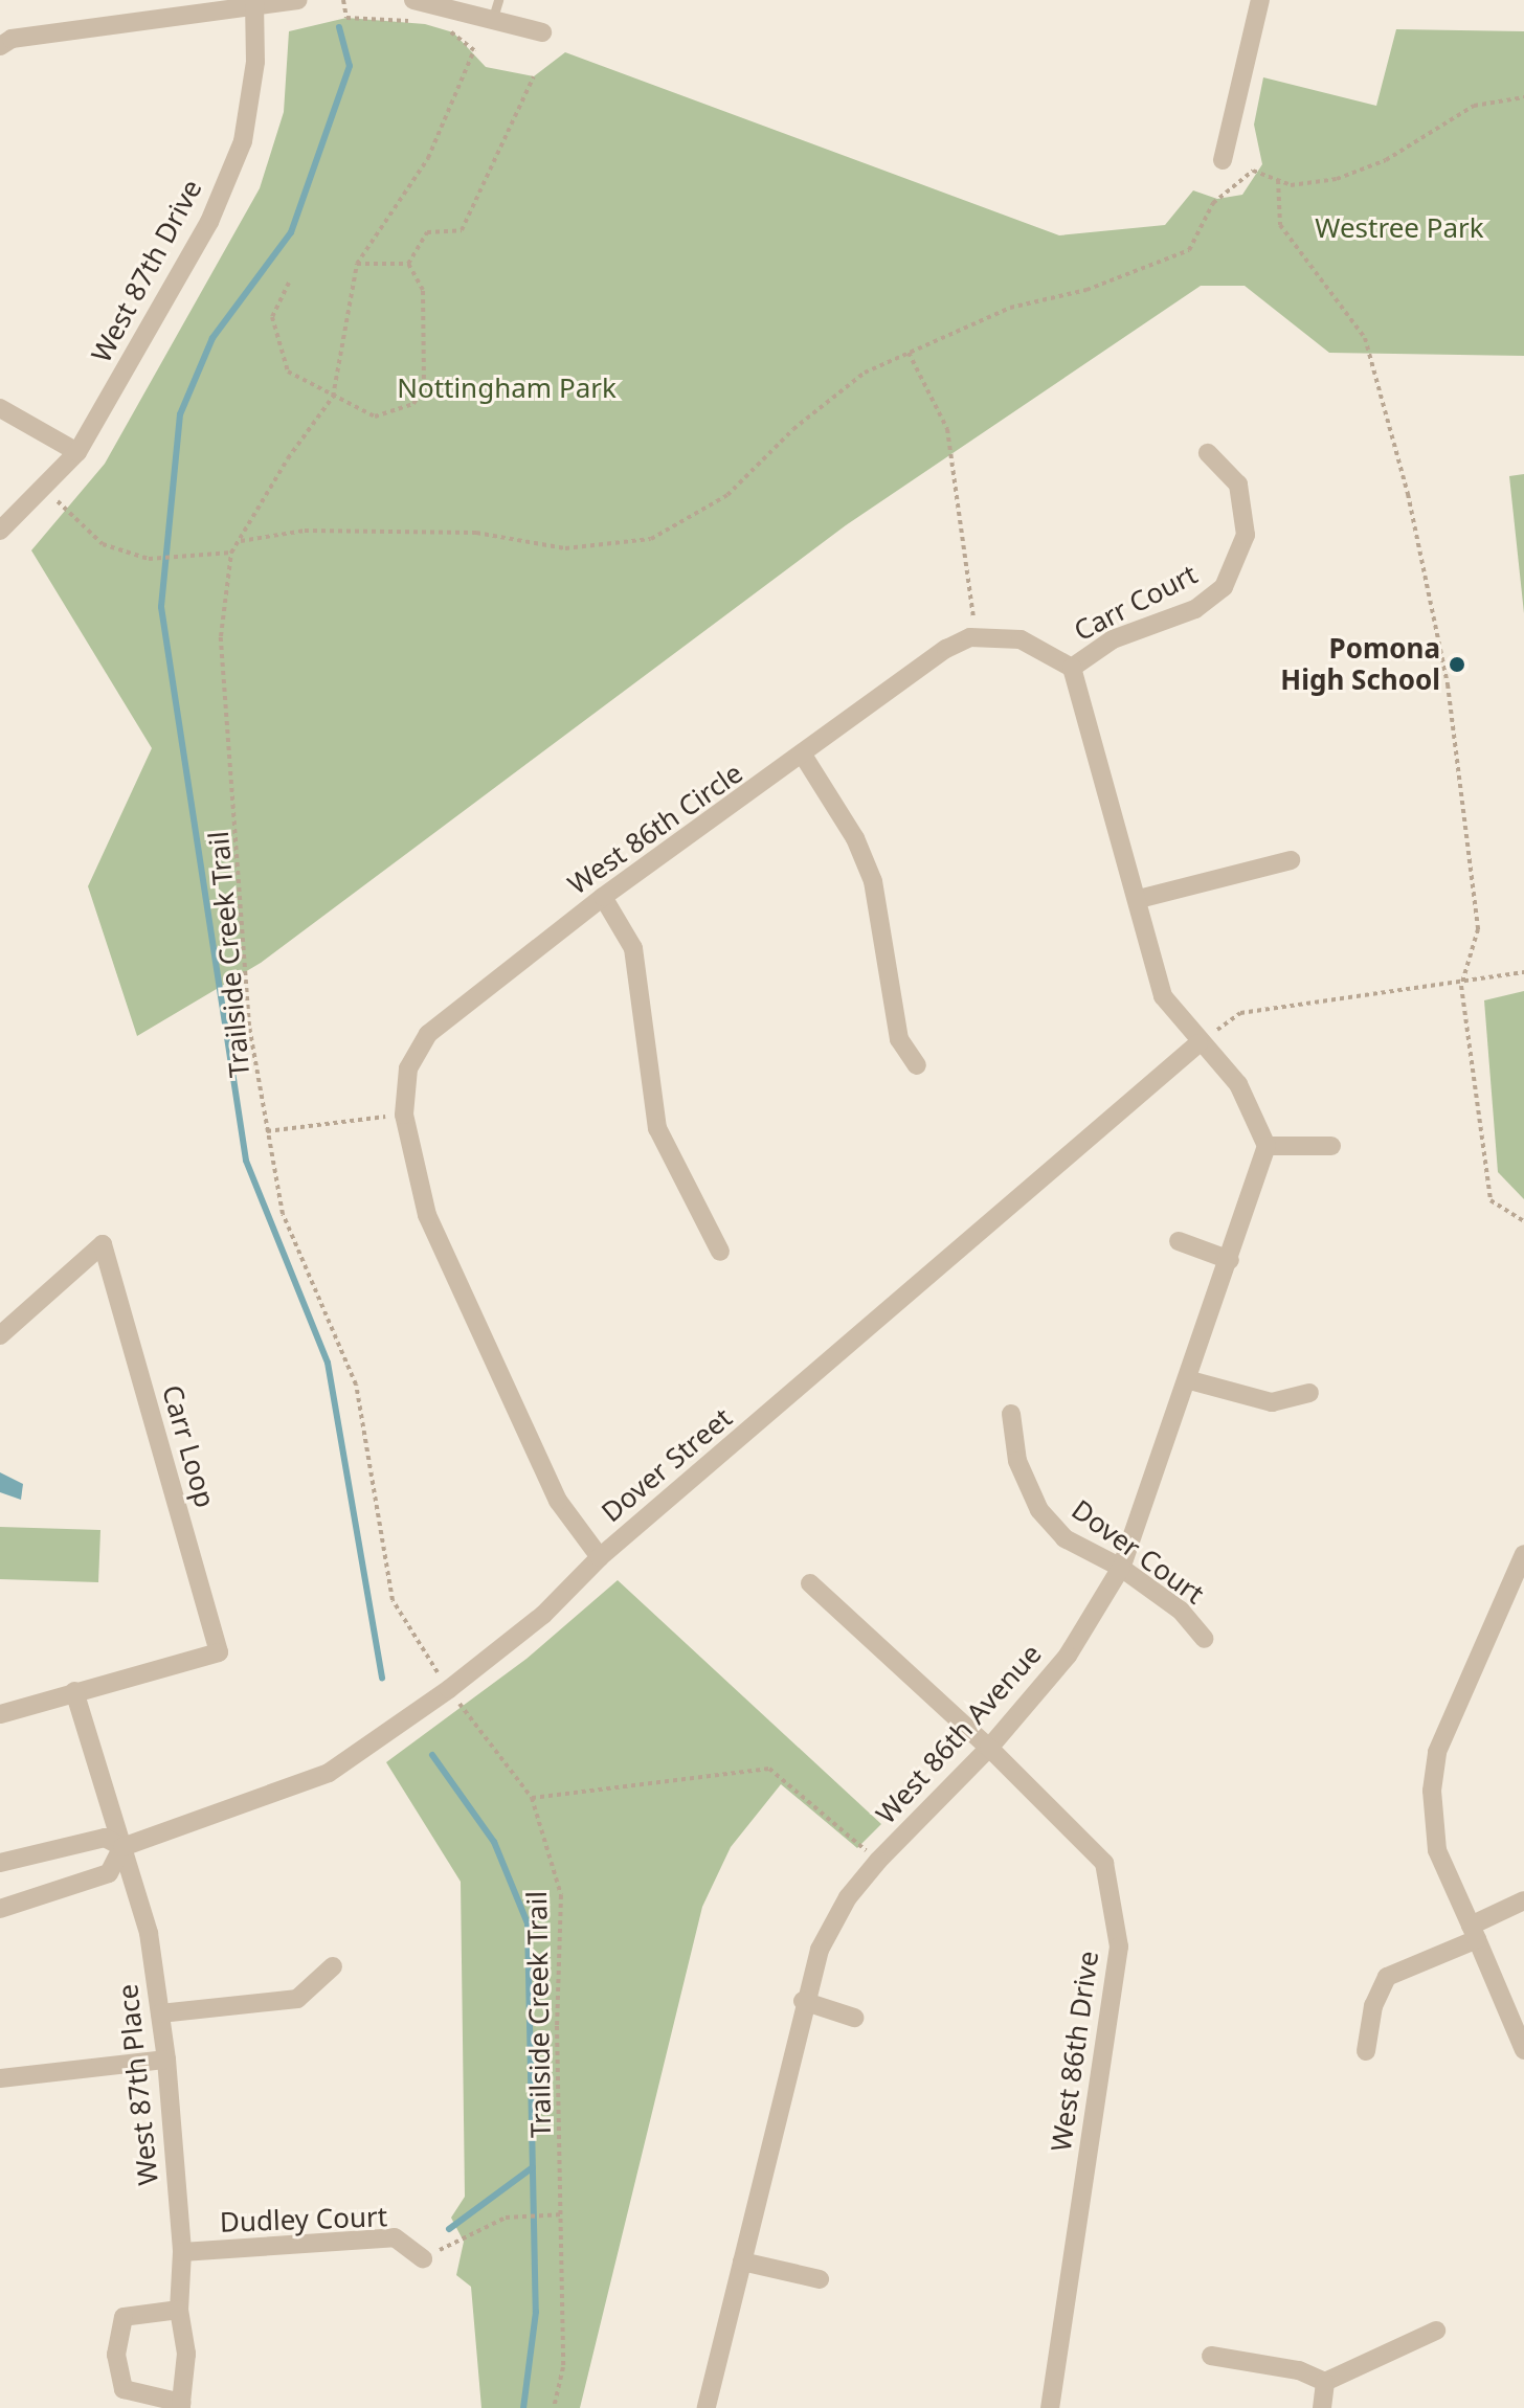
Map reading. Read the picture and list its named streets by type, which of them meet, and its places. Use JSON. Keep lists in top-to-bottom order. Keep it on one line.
{"streets":{"street":["West 87th Drive","Carr Court","West 86th Circle","Carr Loop","Dover Street","Dover Court","West 86th Avenue","West 86th Drive","West 87th Place","Dudley Court"],"path":["Trailside Creek Trail"]},"crossings":[["Carr Court","West 86th Circle"],["West 86th Circle","Dover Street"],["Trailside Creek Trail","Dover Street"],["Dover Street","West 87th Place"],["Dover Court","West 86th Avenue"],["West 86th Avenue","West 86th Drive"],["West 87th Place","Dudley Court"]],"parks":["Westree Park","Nottingham Park"],"places":["Pomona High School"]}
